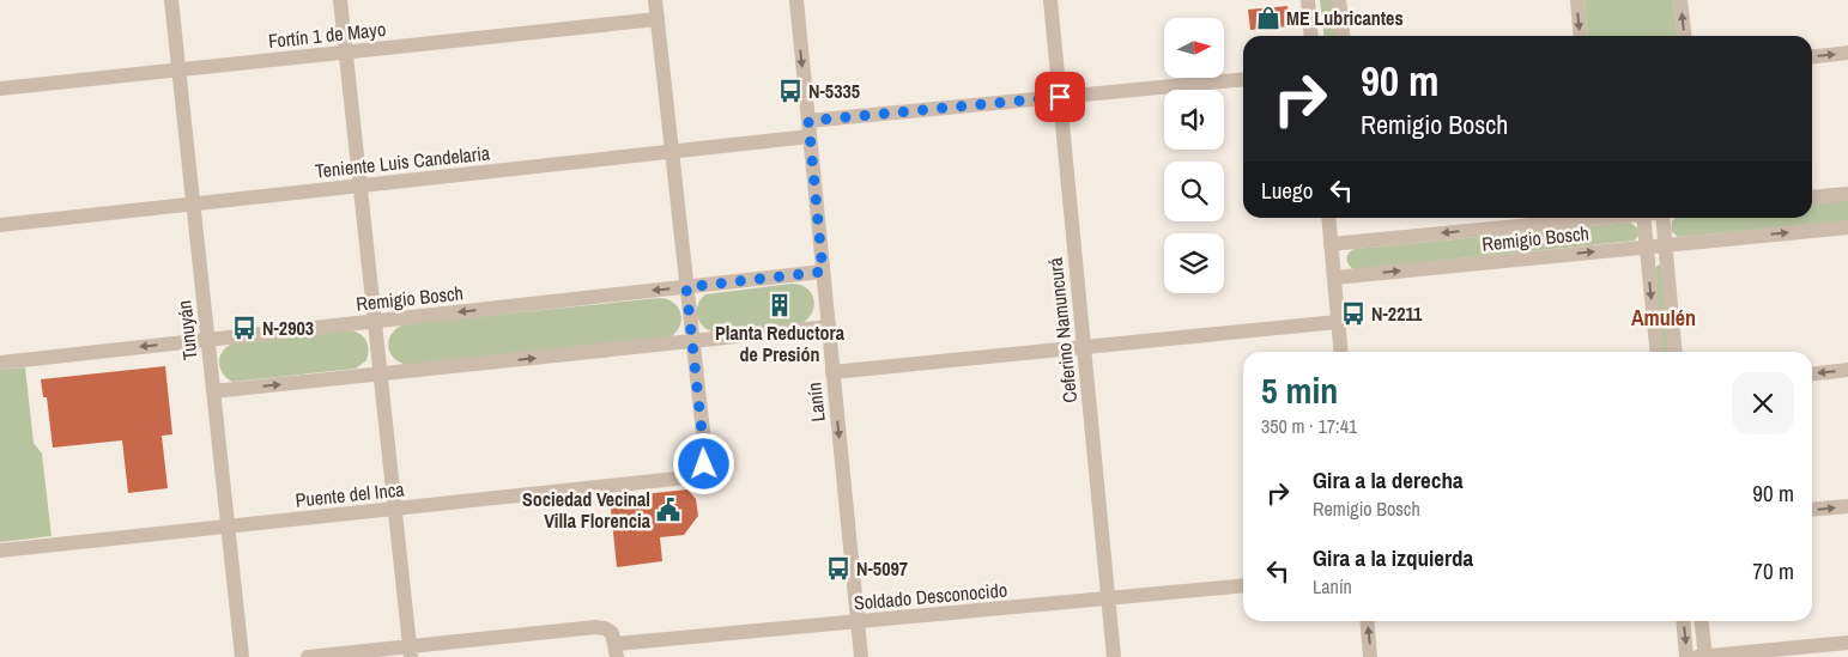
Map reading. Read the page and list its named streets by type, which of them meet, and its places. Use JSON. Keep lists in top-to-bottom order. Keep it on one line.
{"streets":{"street":["Fortín 1 de Mayo","Teniente Luis Candelaria","Remigio Bosch","Tunuyán","Ceferino Namuncurá","Lanín","Puente del Inca","Soldado Desconocido"]},"crossings":[["Fortín 1 de Mayo","Tunuyán"],["Teniente Luis Candelaria","Tunuyán"],["Teniente Luis Candelaria","Lanín"],["Remigio Bosch","Tunuyán"],["Remigio Bosch","Lanín"],["Tunuyán","Puente del Inca"],["Ceferino Namuncurá","Soldado Desconocido"],["Lanín","Soldado Desconocido"]],"one_way":["Lanín"],"districts":["Amulén"],"places":{"shop":["ME Lubricantes"],"bus stop":["N-5335","N-2211","N-2903","N-5097"],"building":["Planta Reductora de Presión"],"public building":["Sociedad Vecinal Villa Florencia"]},"north":"right","page":{"turn":["90 m","Remigio Bosch"],"then":"Luego","heading":["5 min","350 m · 17:41"],"list":[{"name":"Gira a la derecha","note":"Remigio Bosch","value":"90 m"},{"name":"Gira a la izquierda","note":"Lanín","value":"70 m"}]}}
